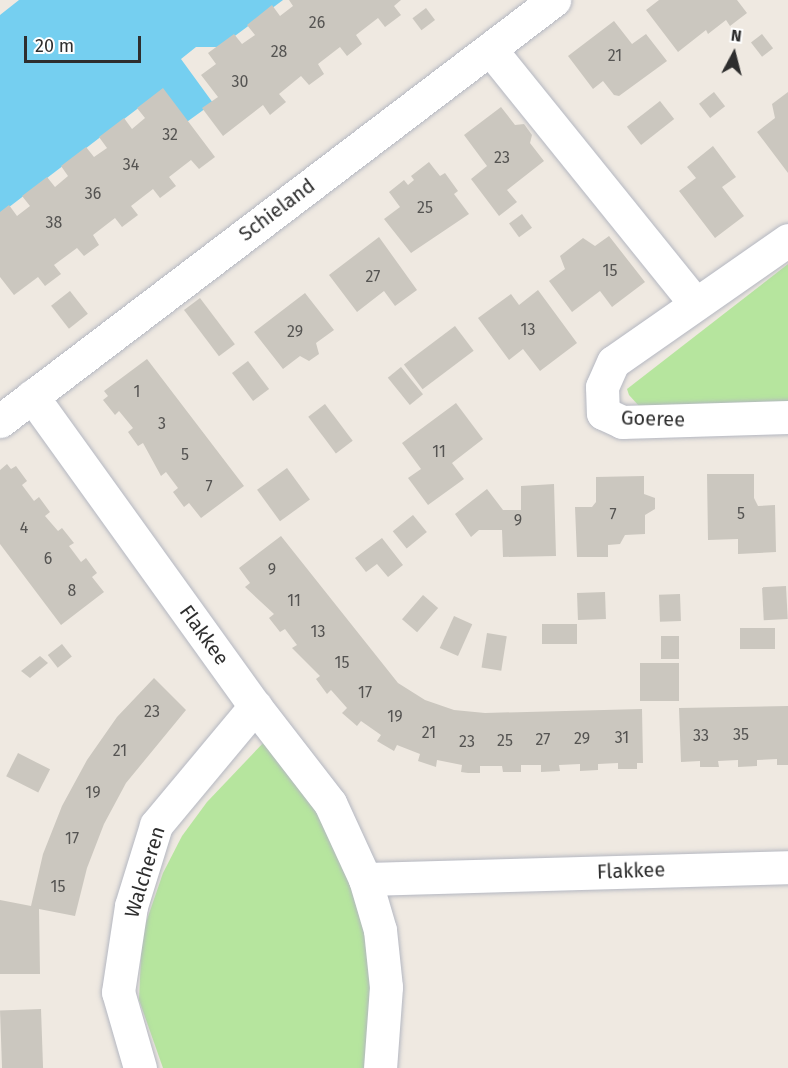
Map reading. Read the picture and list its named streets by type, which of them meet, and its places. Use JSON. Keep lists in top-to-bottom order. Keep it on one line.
{"streets":{"street":["Schieland","Goeree","Flakkee","Walcheren"]},"crossings":[["Schieland","Flakkee"],["Flakkee","Walcheren"]],"house_numbers":["26","28","21","30","32","23","34","36","25","38","15","27","13","29","1","3","11","5","7","5","7","9","4","6","9","8","11","13","15","17","23","19","21","35","33","31","29","27","25","23","21","19","17","15"],"scale_bar":"20 m","north":"top"}
